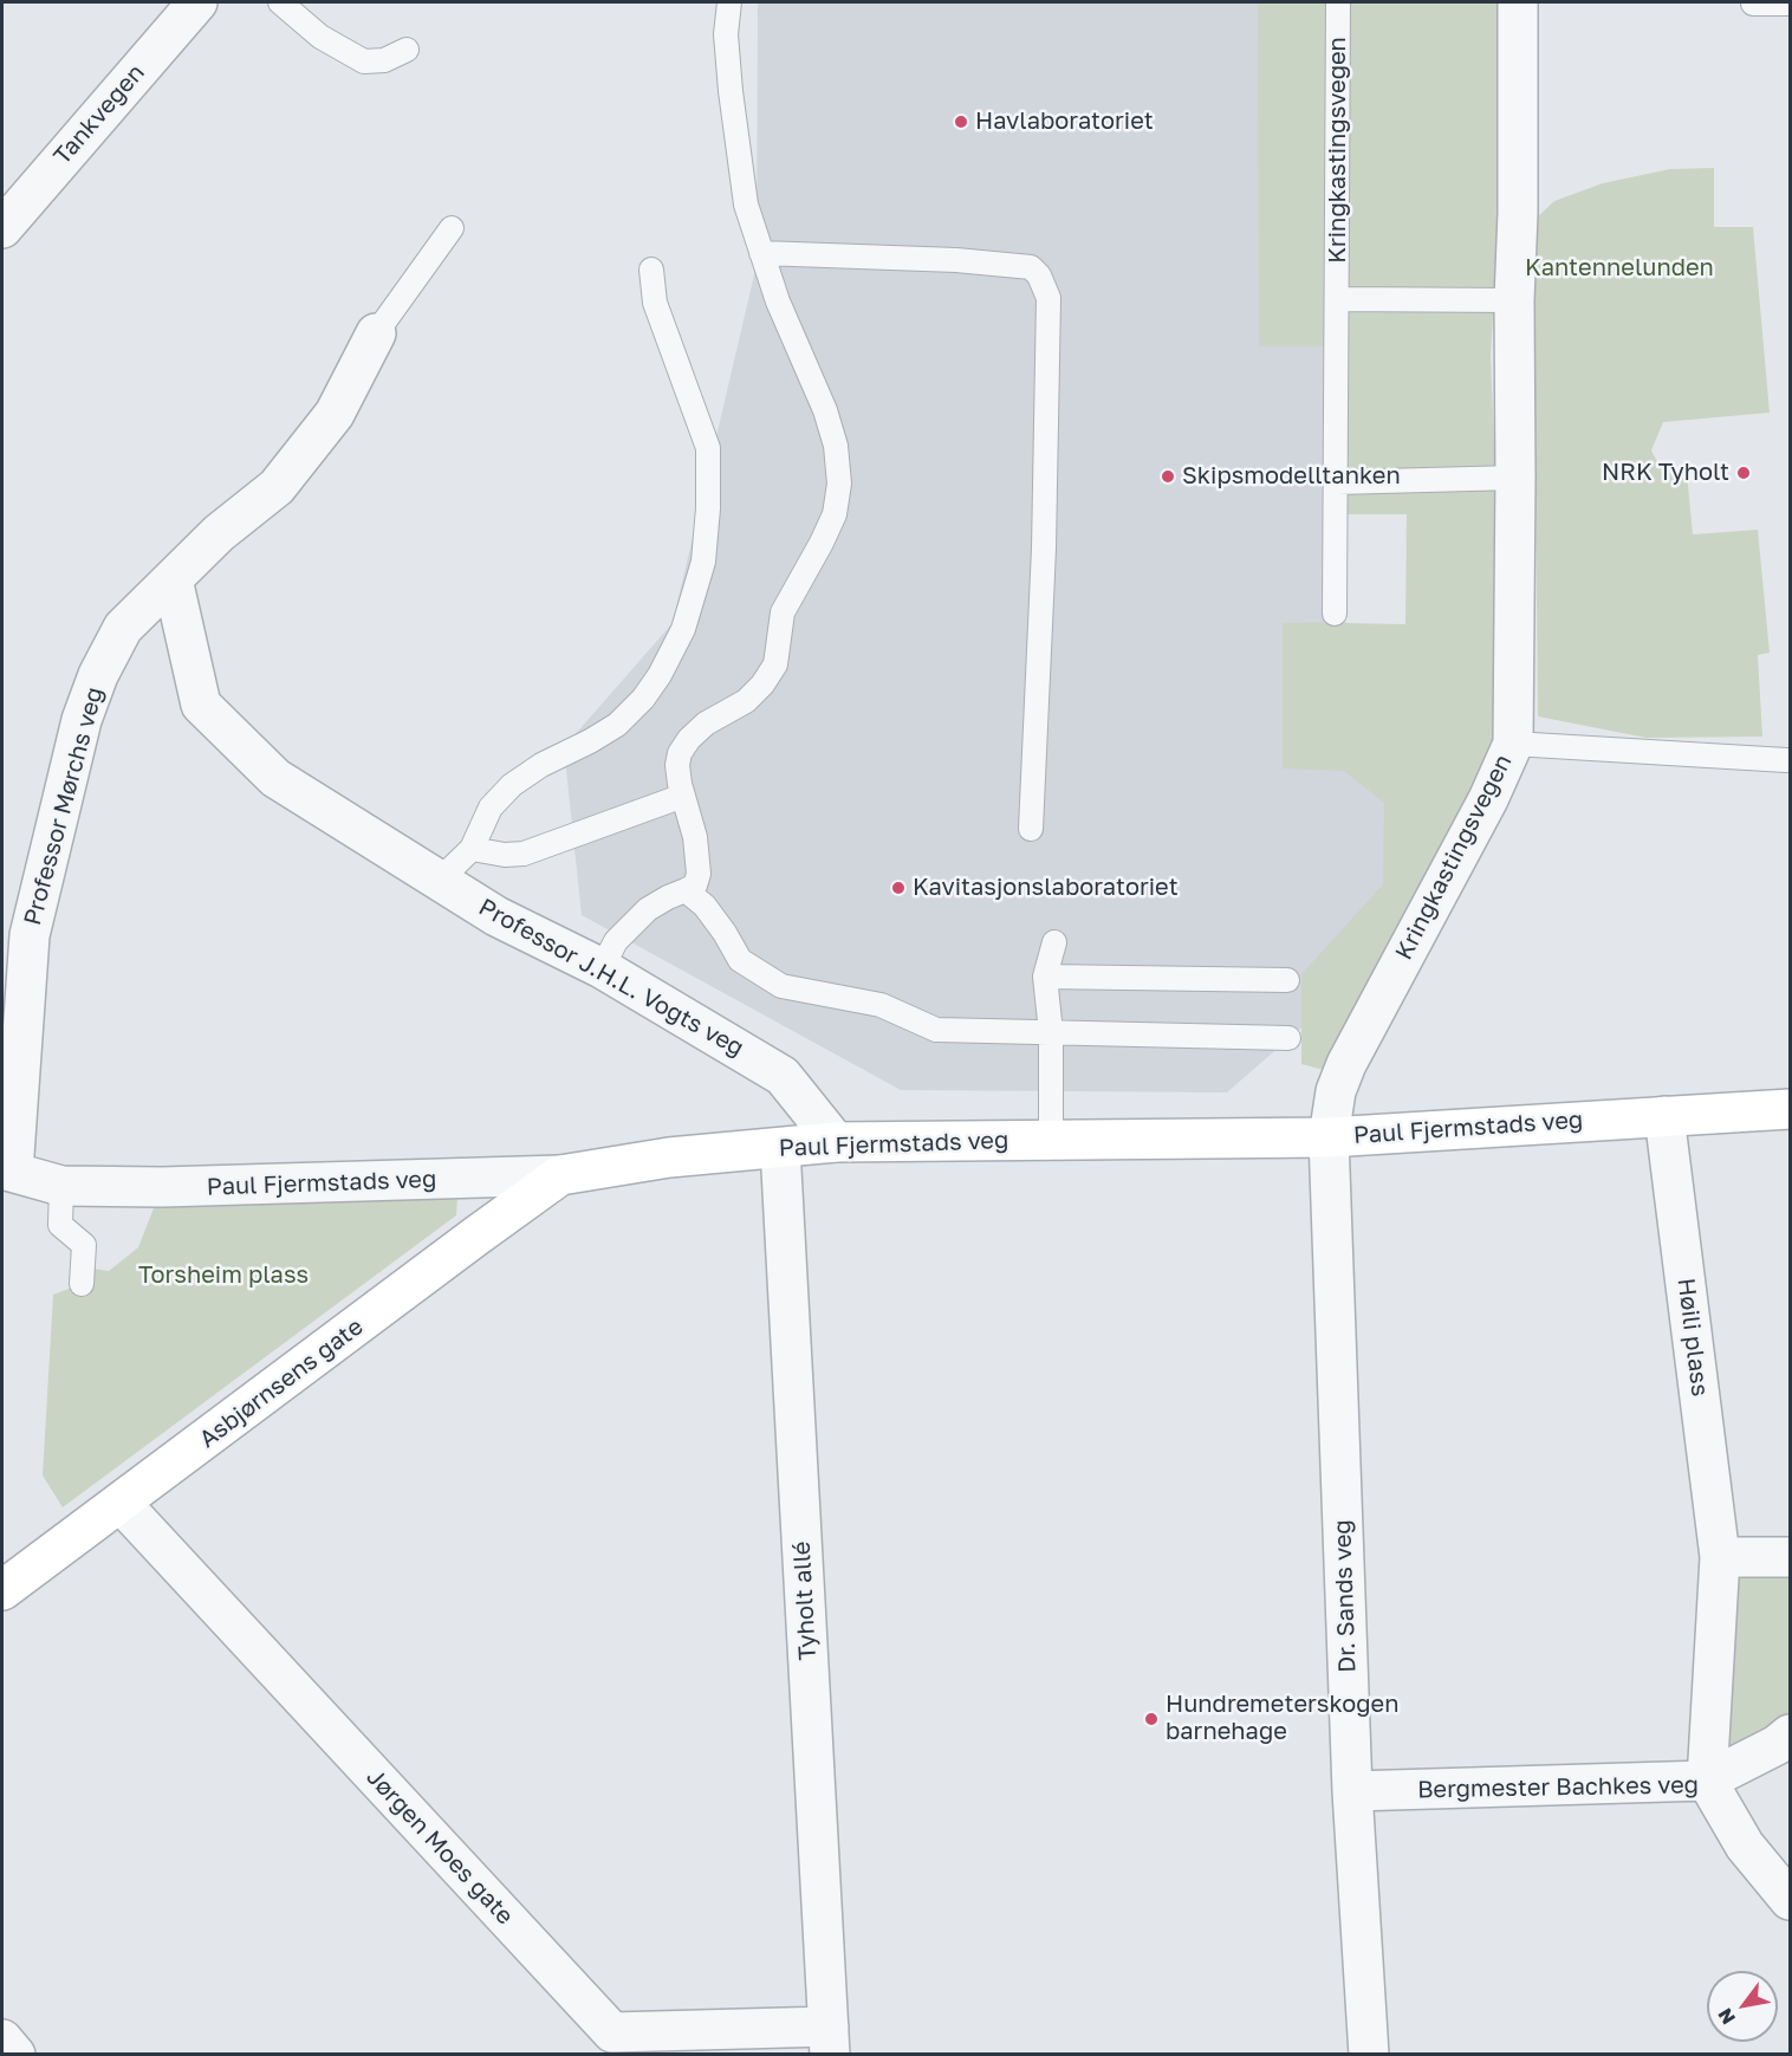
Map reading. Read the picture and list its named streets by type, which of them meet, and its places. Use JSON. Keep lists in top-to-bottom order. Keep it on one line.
{"streets":{"street":["Tankvegen","Kringkastingsvegen","Professor Mørchs veg","Professor J.H.L. Vogts veg","Paul Fjermstads veg","Høili plass","Asbjørnsens gate","Dr. Sands veg","Tyholt allé","Bergmester Bachkes veg","Jørgen Moes gate"]},"crossings":[["Kringkastingsvegen","Paul Fjermstads veg"],["Kringkastingsvegen","Dr. Sands veg"],["Professor Mørchs veg","Professor J.H.L. Vogts veg"],["Professor Mørchs veg","Paul Fjermstads veg"],["Professor J.H.L. Vogts veg","Paul Fjermstads veg"],["Paul Fjermstads veg","Høili plass"],["Paul Fjermstads veg","Asbjørnsens gate"],["Paul Fjermstads veg","Dr. Sands veg"],["Paul Fjermstads veg","Tyholt allé"],["Høili plass","Bergmester Bachkes veg"],["Asbjørnsens gate","Jørgen Moes gate"],["Dr. Sands veg","Bergmester Bachkes veg"],["Tyholt allé","Jørgen Moes gate"]],"parks":["Kantennelunden","Torsheim plass"],"places":["Havlaboratoriet","NRK Tyholt","Skipsmodelltanken","Kavitasjonslaboratoriet","Hundremeterskogen barnehage"],"north":"bottom left"}
